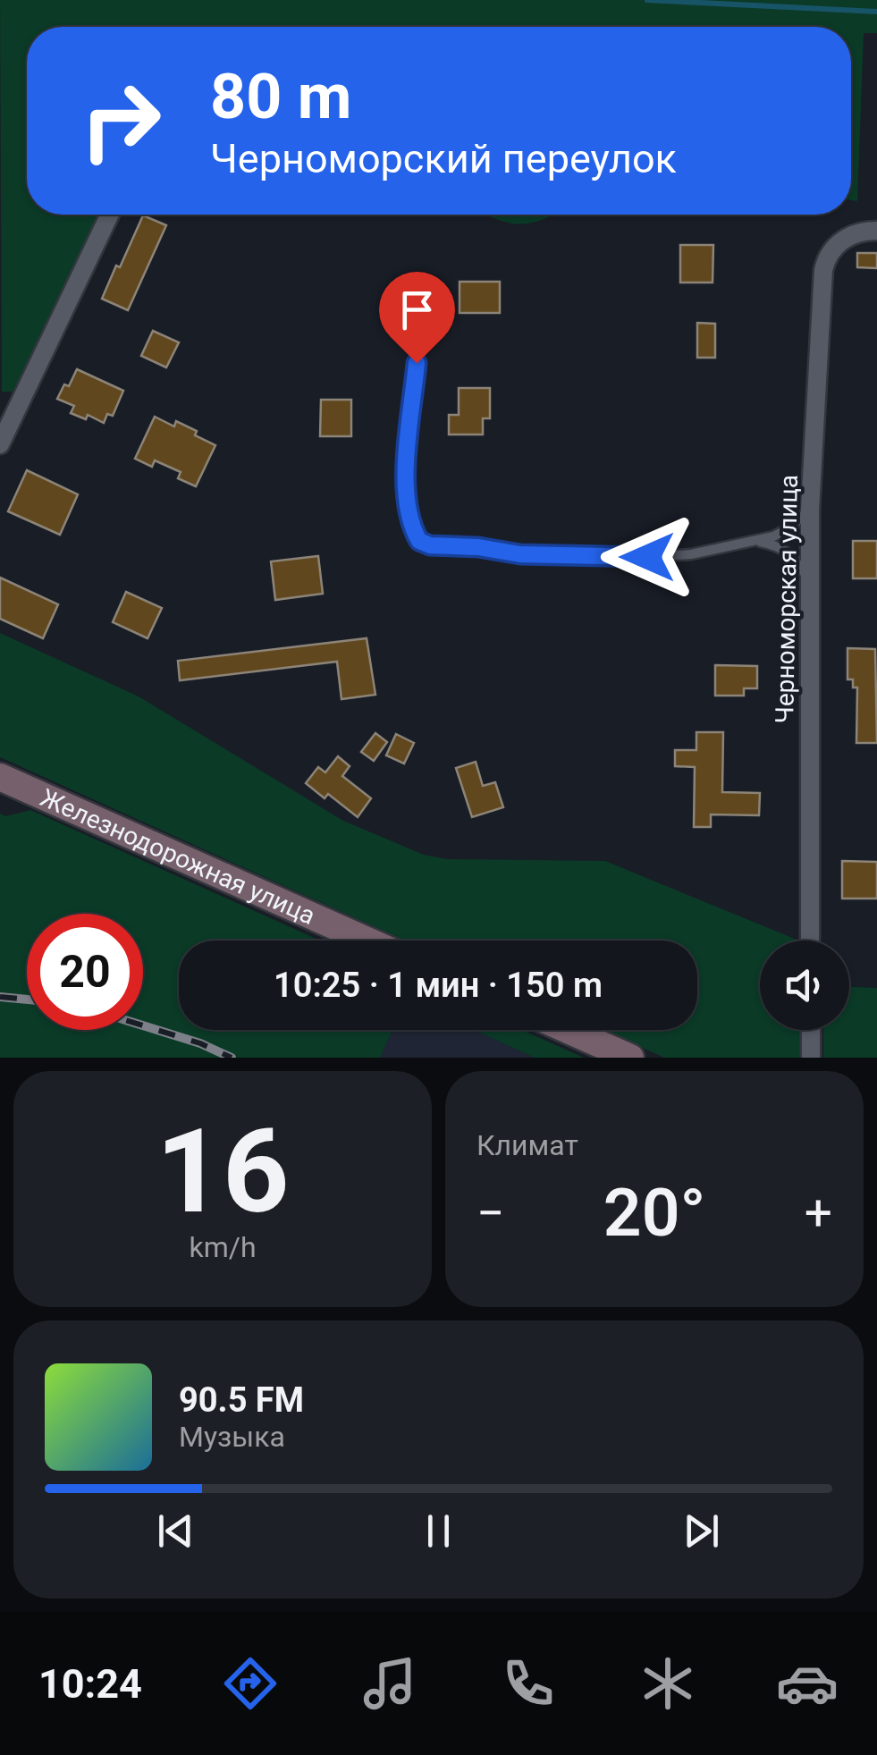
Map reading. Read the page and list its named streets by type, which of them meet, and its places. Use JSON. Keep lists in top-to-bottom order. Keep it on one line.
{"streets":{"main road":["Железнодорожная улица"],"street":["Черноморская улица"]},"page":{"turn":["80 m","Черноморский переулок"],"limit":"20","trip":"10:25 · 1 мин · 150 m","tile":[["16","km/h"],"Климат"],"heat":["−","20°","+"],"song":["90.5 FM","Музыка"],"tabs":"10:24"}}
